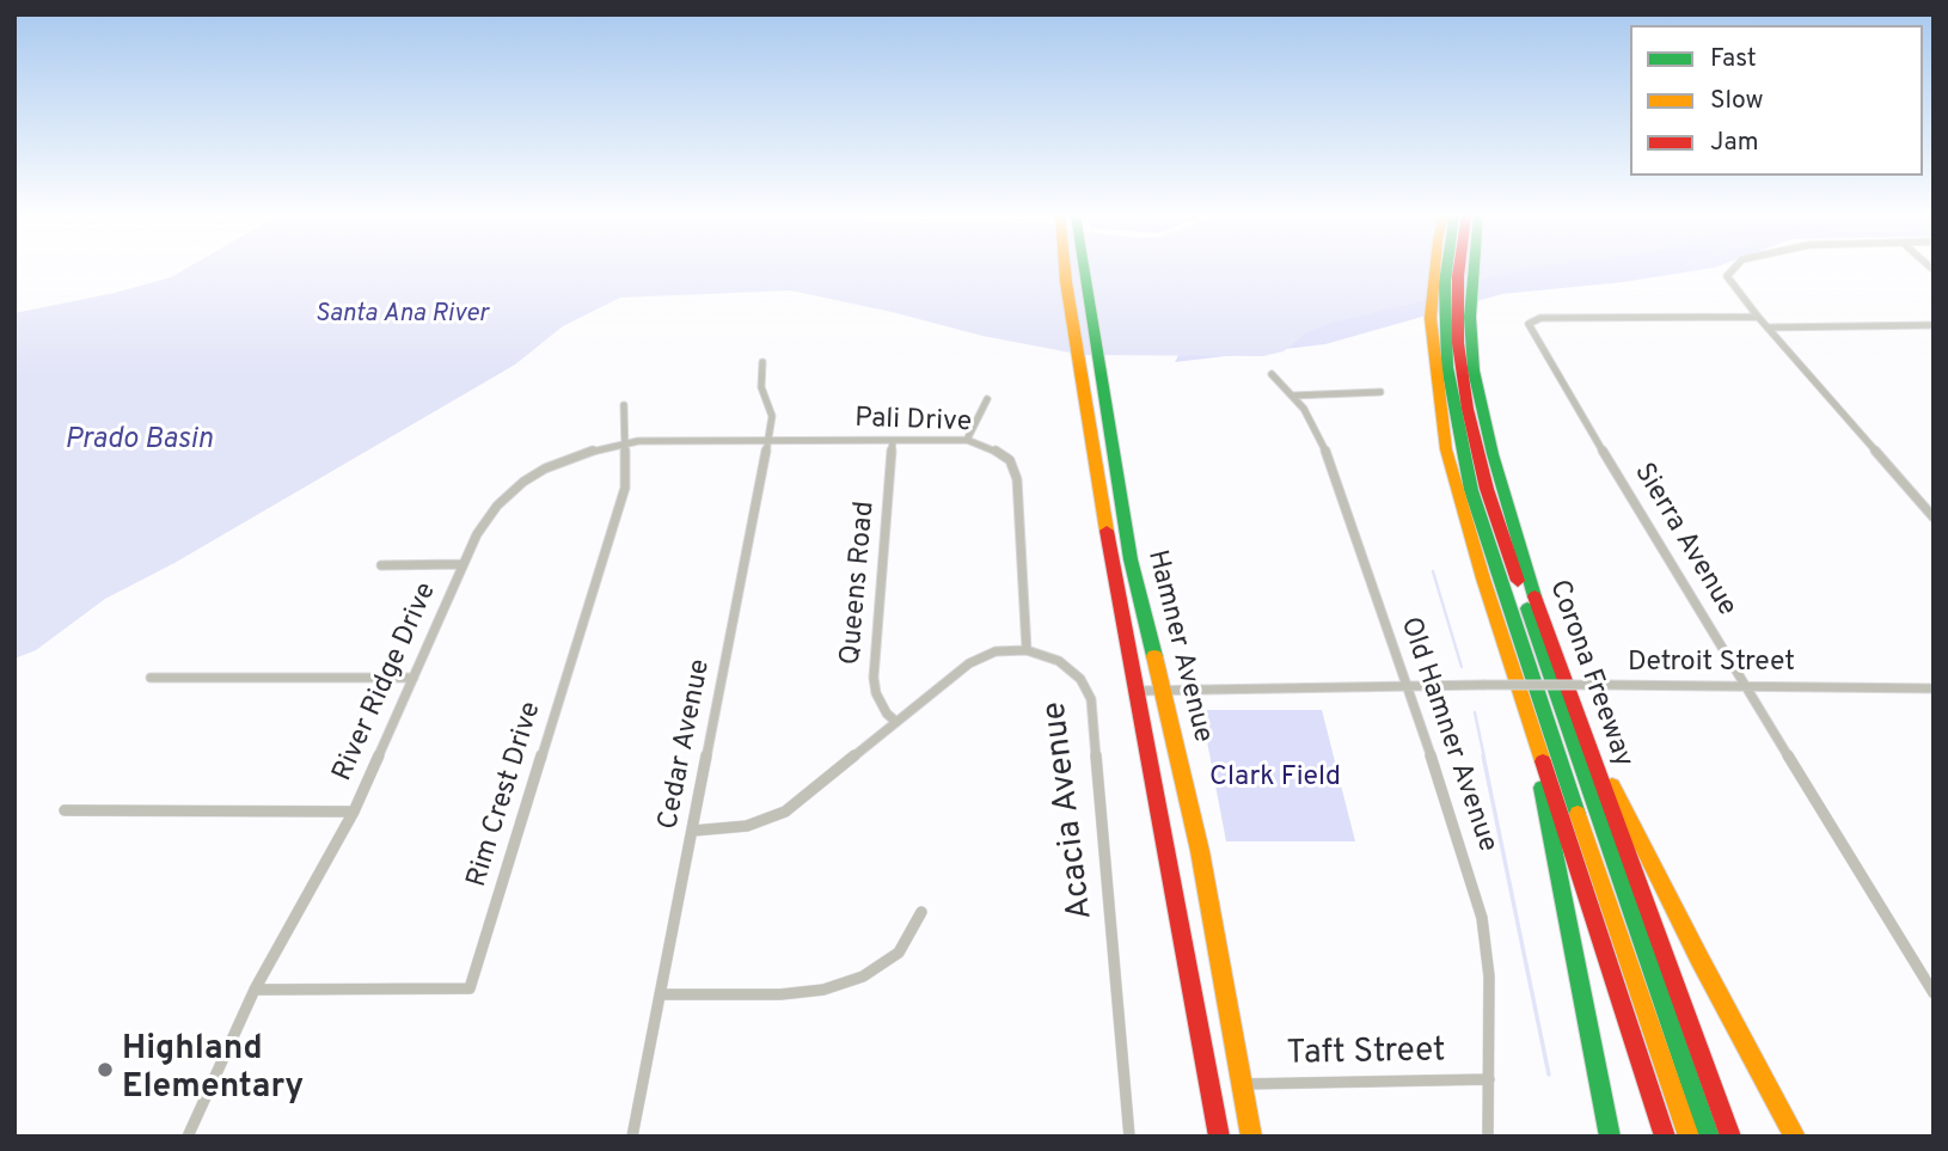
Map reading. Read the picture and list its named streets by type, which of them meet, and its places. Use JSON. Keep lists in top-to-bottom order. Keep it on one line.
{"streets":{"main road":["Hamner Avenue","Corona Freeway"],"street":["Pali Drive","Sierra Avenue","Queens Road","Detroit Street","River Ridge Drive","Old Hamner Avenue","Cedar Avenue","Rim Crest Drive","Acacia Avenue","Taft Street"]},"crossings":[["Pali Drive","Queens Road"],["Pali Drive","River Ridge Drive"],["Pali Drive","Cedar Avenue"],["Pali Drive","Acacia Avenue"],["Sierra Avenue","Detroit Street"],["Hamner Avenue","Detroit Street"],["Hamner Avenue","Taft Street"],["Detroit Street","Old Hamner Avenue"],["River Ridge Drive","Cedar Avenue"],["River Ridge Drive","Rim Crest Drive"],["Old Hamner Avenue","Taft Street"]],"water":["Santa Ana River","Prado Basin"],"parks":["Clark Field"],"places":["Highland Elementary"],"legend":["Fast","Slow","Jam"]}
